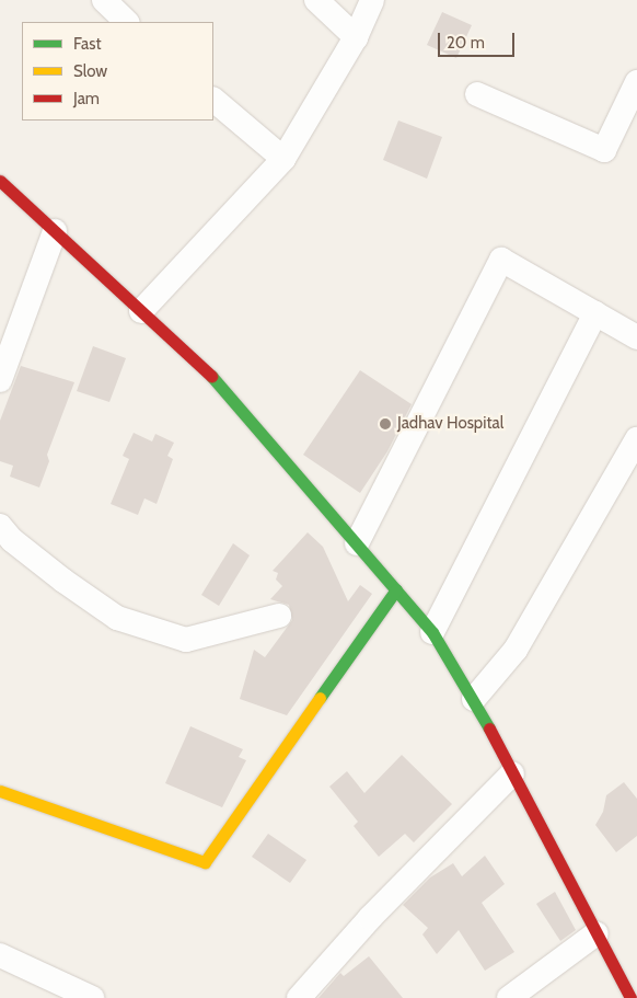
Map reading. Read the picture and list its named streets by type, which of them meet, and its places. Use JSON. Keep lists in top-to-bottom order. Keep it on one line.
{"places":["Jadhav Hospital"],"legend":["Fast","Slow","Jam"],"scale_bar":"20 m"}
